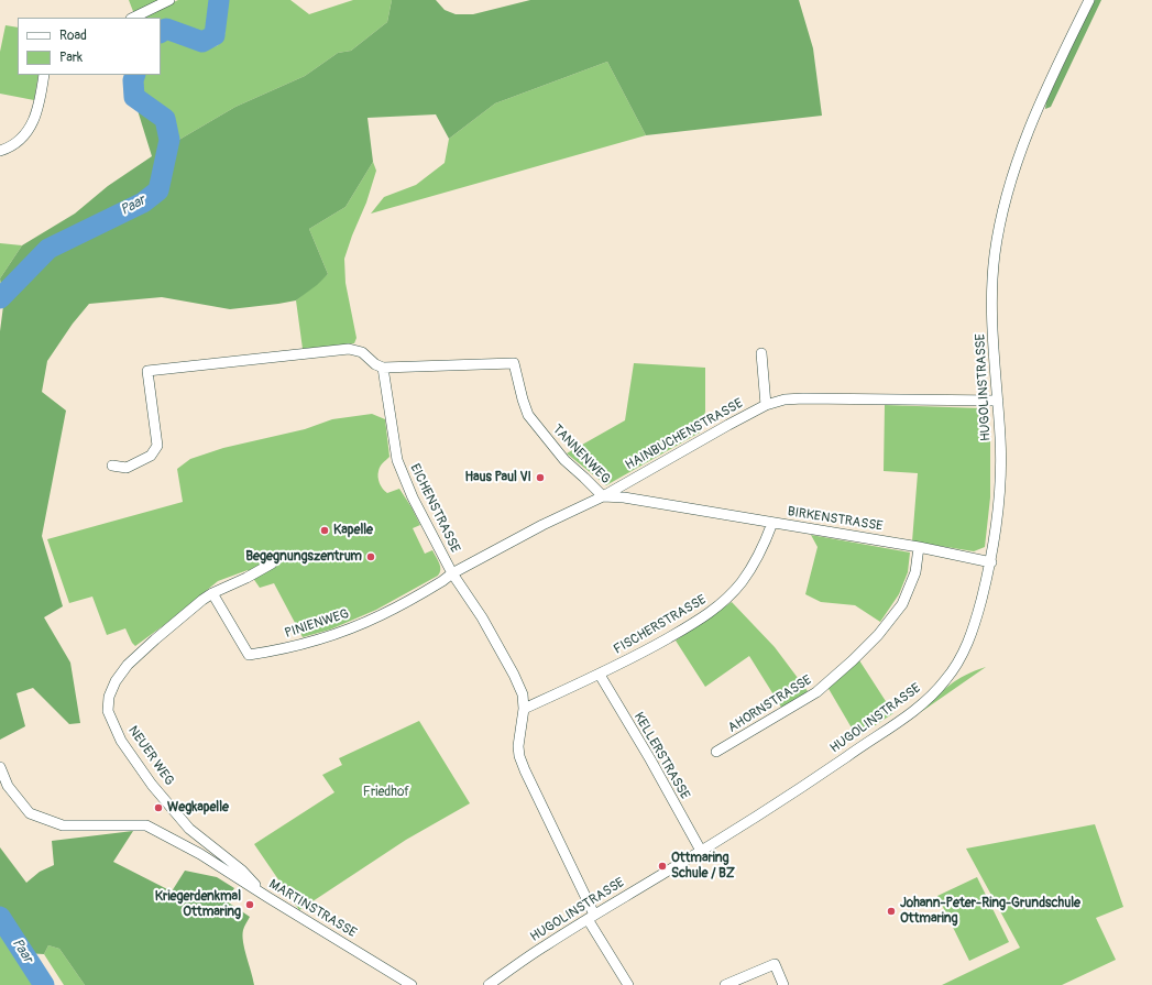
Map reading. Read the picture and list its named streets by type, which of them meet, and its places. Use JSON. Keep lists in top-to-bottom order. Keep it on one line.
{"streets":{"street":["HUGOLINSTRASSE","HAINBUCHENSTRASSE","TANNENWEG","EICHENSTRASSE","BIRKENSTRASSE","PINIENWEG","FISCHERSTRASSE","AHORNSTRASSE","NEUER WEG","KELLERSTRASSE","MARTINSTRASSE"]},"crossings":[["HUGOLINSTRASSE","HAINBUCHENSTRASSE"],["HUGOLINSTRASSE","EICHENSTRASSE"],["HUGOLINSTRASSE","BIRKENSTRASSE"],["HUGOLINSTRASSE","KELLERSTRASSE"],["HAINBUCHENSTRASSE","TANNENWEG"],["HAINBUCHENSTRASSE","EICHENSTRASSE"],["HAINBUCHENSTRASSE","PINIENWEG"],["TANNENWEG","EICHENSTRASSE"],["TANNENWEG","BIRKENSTRASSE"],["EICHENSTRASSE","PINIENWEG"],["EICHENSTRASSE","FISCHERSTRASSE"],["BIRKENSTRASSE","FISCHERSTRASSE"],["BIRKENSTRASSE","AHORNSTRASSE"],["PINIENWEG","NEUER WEG"],["FISCHERSTRASSE","KELLERSTRASSE"],["NEUER WEG","MARTINSTRASSE"]],"water":["Paar"],"parks":["Friedhof"],"places":["Haus Paul VI","Kapelle","Begegnungszentrum","Wegkapelle","Ottmaring Schule / BZ","Kriegerdenkmal Ottmaring","Johann-Peter-Ring-Grundschule Ottmaring"],"legend":["Road","Park"]}
